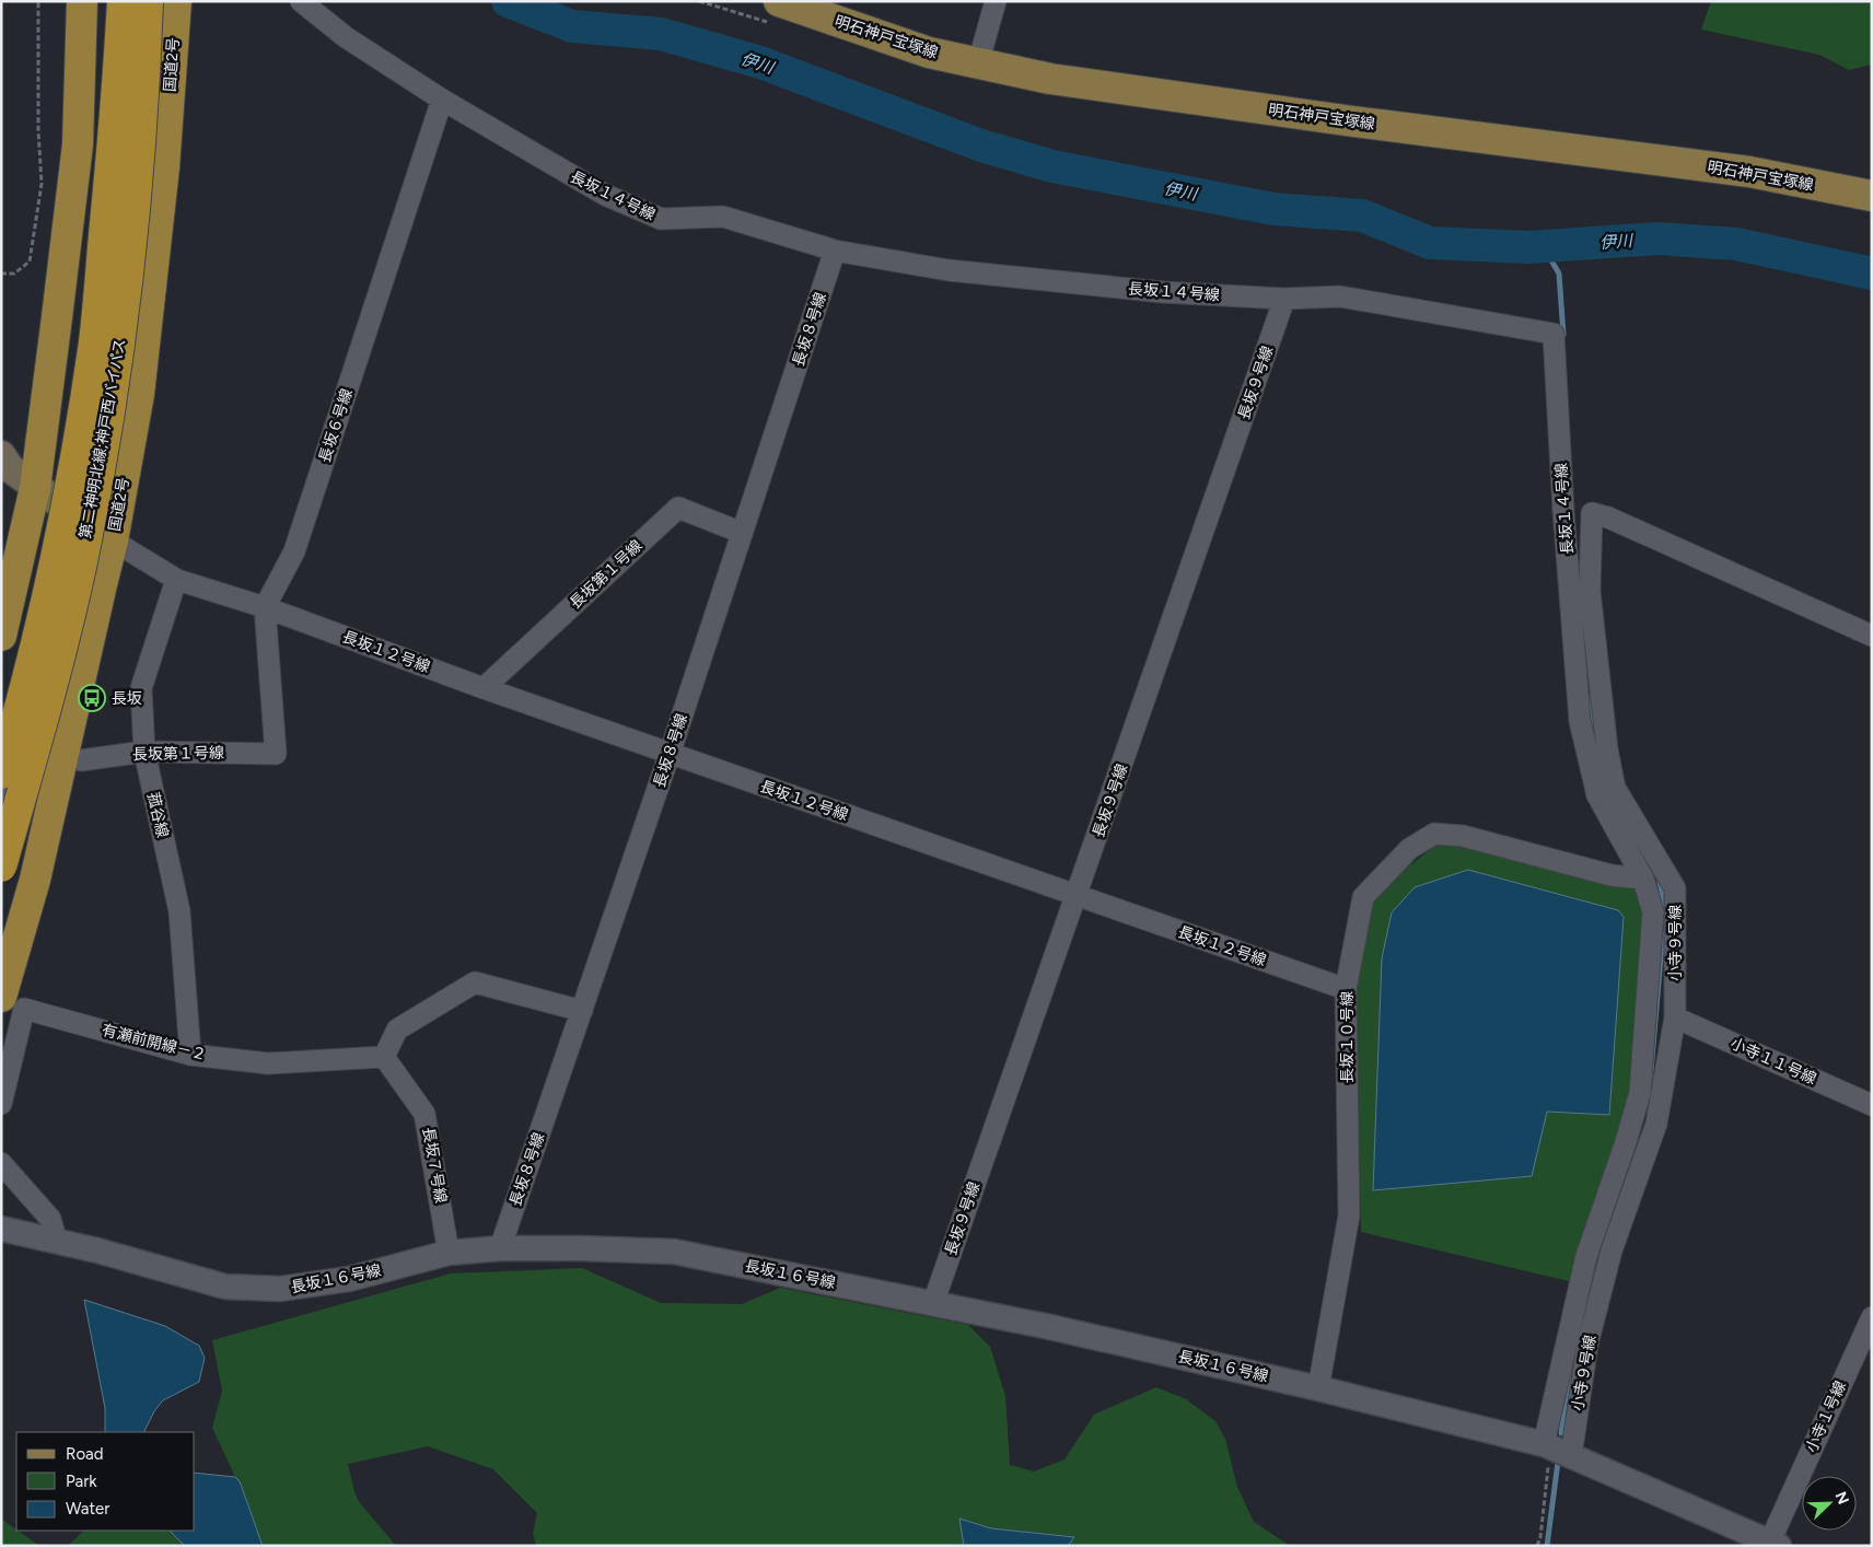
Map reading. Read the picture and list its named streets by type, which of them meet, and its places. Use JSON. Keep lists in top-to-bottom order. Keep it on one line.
{"streets":{"highway":["国道2号","第二神明北線;神戸西バイパス"],"main road":["明石神戸宝塚線"],"street":["長坂１４号線","長坂８号線","長坂９号線","長坂６号線","長坂第１号線","長坂１２号線","菰谷線","小寺９号線","長坂１０号線","有瀬前開線－２","小寺１１号線","長坂７号線","長坂１６号線","小寺１号線"]},"crossings":[["国道2号","長坂１２号線"],["国道2号","有瀬前開線－２"],["長坂１４号線","長坂８号線"],["長坂１４号線","長坂９号線"],["長坂１４号線","長坂６号線"],["長坂１４号線","小寺９号線"],["長坂１４号線","長坂１０号線"],["長坂８号線","長坂第１号線"],["長坂８号線","長坂１２号線"],["長坂８号線","長坂１６号線"],["長坂９号線","長坂１２号線"],["長坂９号線","長坂１６号線"],["長坂６号線","長坂第１号線"],["長坂６号線","長坂１２号線"],["長坂第１号線","長坂１２号線"],["長坂第１号線","菰谷線"],["長坂１２号線","菰谷線"],["長坂１２号線","長坂１０号線"],["菰谷線","有瀬前開線－２"],["小寺９号線","小寺１１号線"],["小寺９号線","長坂１６号線"],["長坂１０号線","長坂１６号線"],["有瀬前開線－２","長坂７号線"],["長坂７号線","長坂１６号線"]],"water":["伊川"],"places":{"bus stop":["長坂"]},"legend":["Road","Park","Water"],"north":"top right"}
